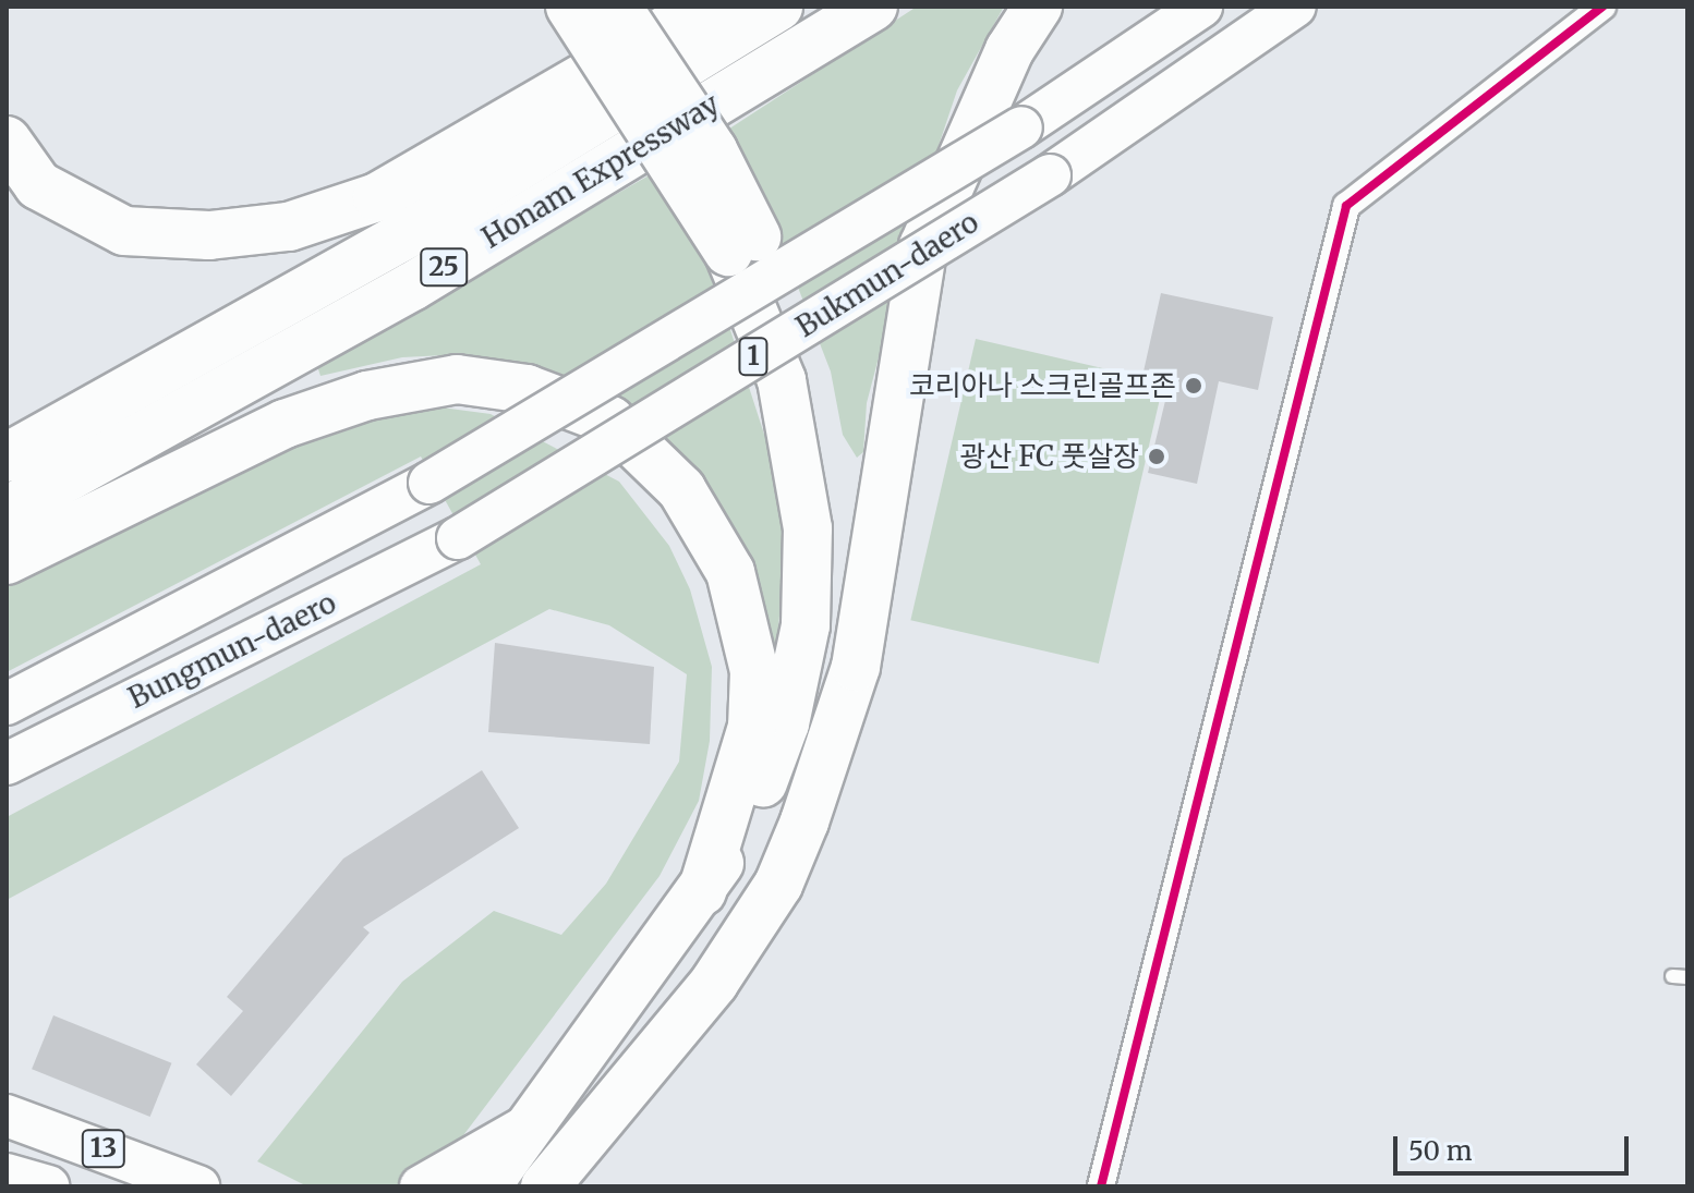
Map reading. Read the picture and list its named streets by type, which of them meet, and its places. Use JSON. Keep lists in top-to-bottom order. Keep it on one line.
{"streets":{"highway":["Honam Expressway","25"],"main road":["Bukmun-daero","1","Bungmun-daero","13"]},"crossings":[["Bukmun-daero","Bungmun-daero"]],"places":["코리아나 스크린골프존","광산 FC 풋살장"],"scale_bar":"50 m"}
